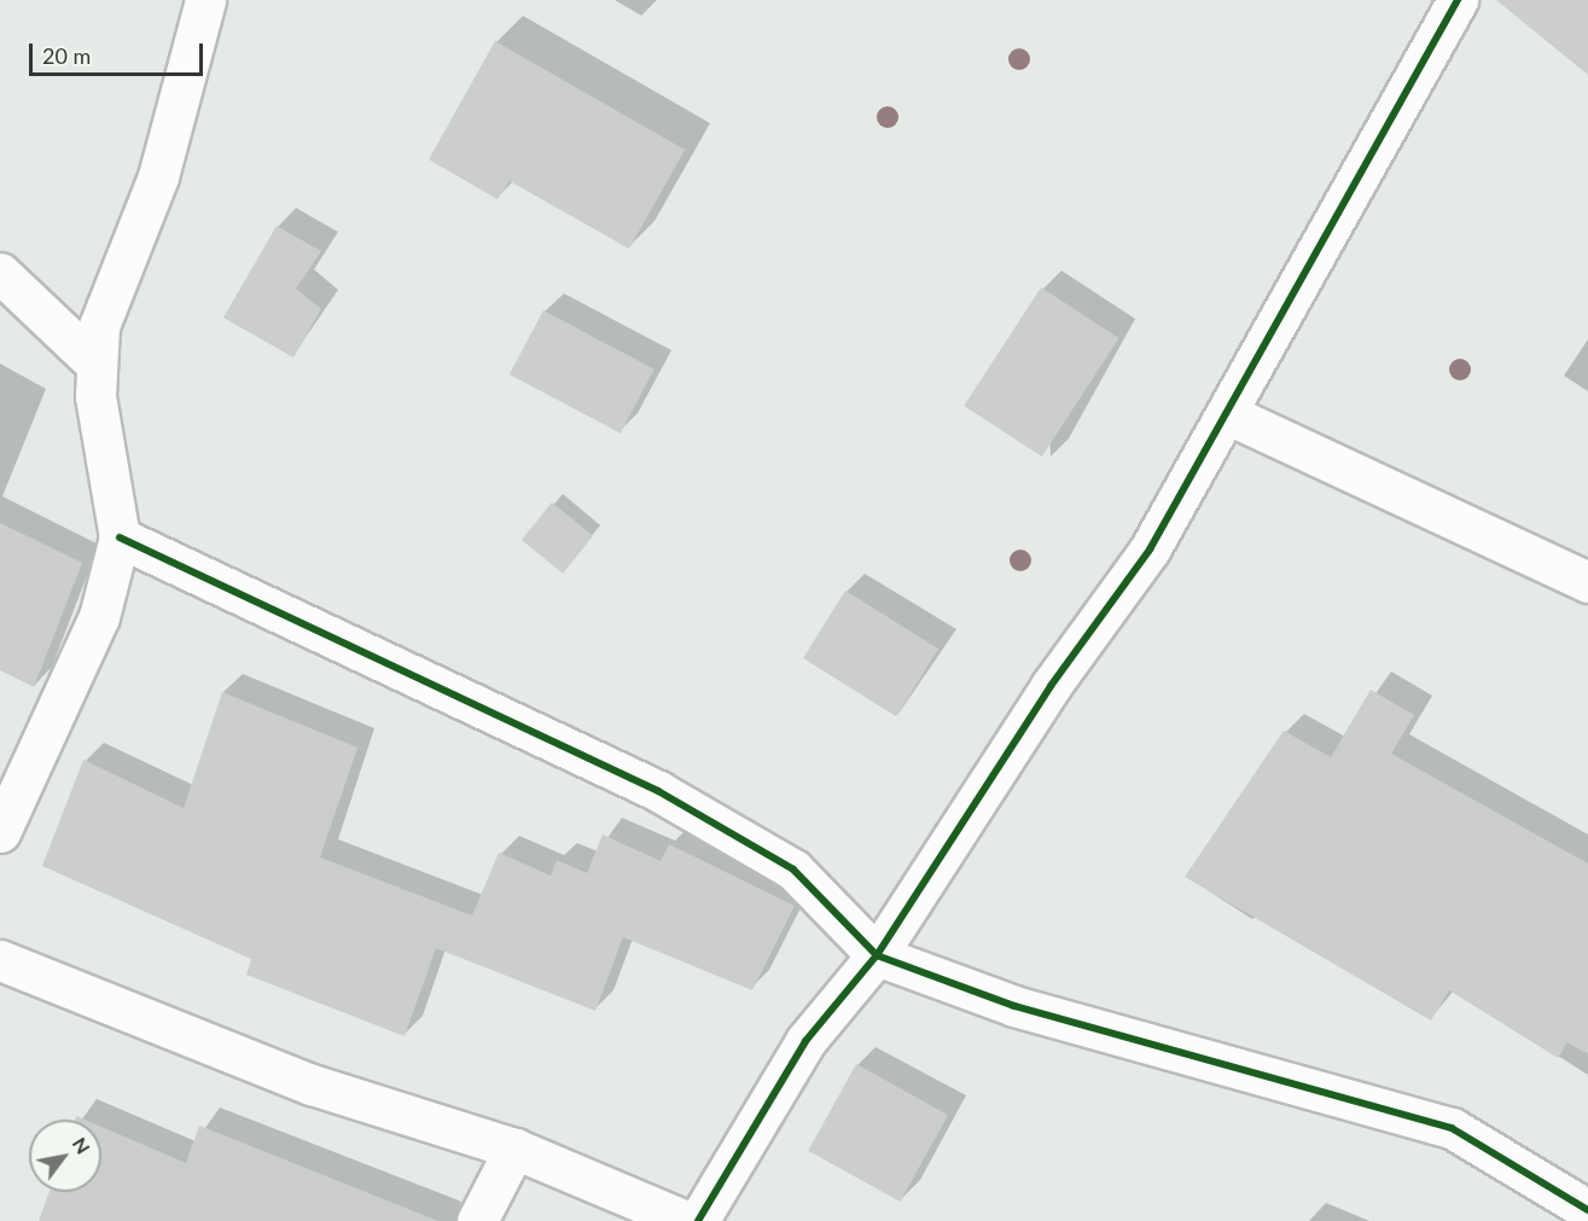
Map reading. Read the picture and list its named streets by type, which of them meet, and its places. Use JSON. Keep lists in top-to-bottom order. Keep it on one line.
{"scale_bar":"20 m","north":"top right"}
